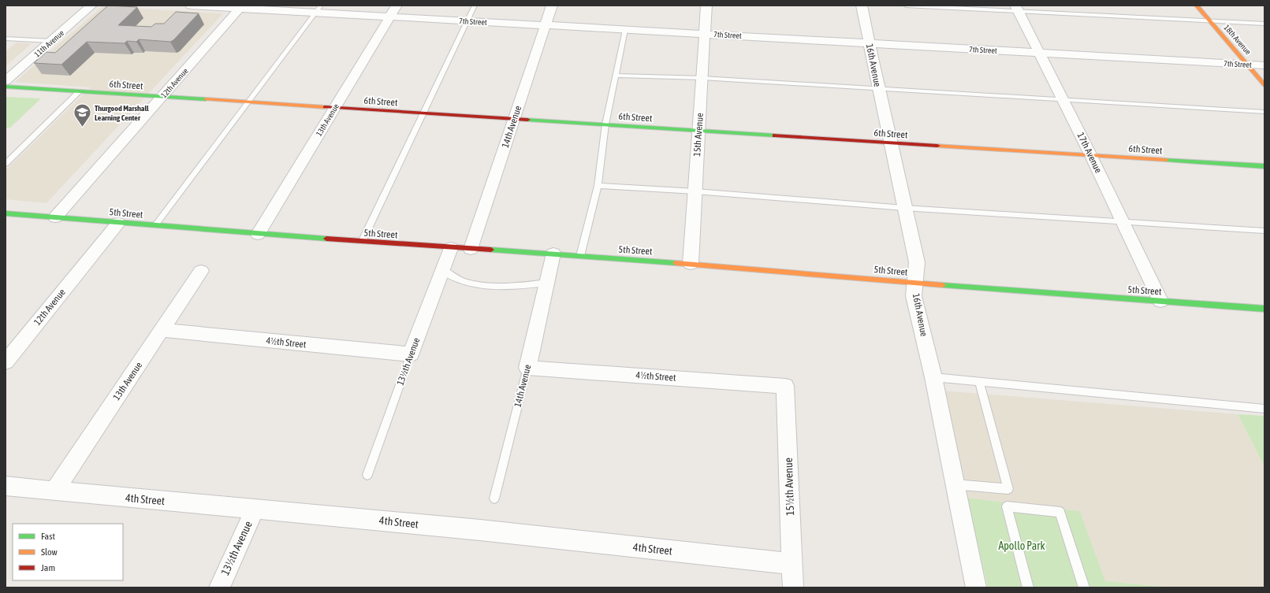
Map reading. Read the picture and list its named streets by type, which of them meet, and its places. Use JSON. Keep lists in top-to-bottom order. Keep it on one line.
{"streets":{"street":["7th Street","18th Avenue","11th Avenue","16th Avenue","12th Avenue","6th Street","13th Avenue","14th Avenue","15th Avenue","17th Avenue","5th Street","4½th Street","13½th Avenue","15½th Avenue","4th Street"]},"crossings":[["7th Street","18th Avenue"],["7th Street","16th Avenue"],["7th Street","12th Avenue"],["7th Street","13th Avenue"],["7th Street","14th Avenue"],["7th Street","15th Avenue"],["7th Street","17th Avenue"],["16th Avenue","6th Street"],["16th Avenue","5th Street"],["12th Avenue","6th Street"],["12th Avenue","5th Street"],["6th Street","13th Avenue"],["6th Street","14th Avenue"],["6th Street","15th Avenue"],["6th Street","17th Avenue"],["13th Avenue","5th Street"],["13th Avenue","4½th Street"],["13th Avenue","4th Street"],["14th Avenue","5th Street"],["14th Avenue","4½th Street"],["15th Avenue","5th Street"],["17th Avenue","5th Street"],["5th Street","13½th Avenue"],["4½th Street","13½th Avenue"],["4½th Street","15½th Avenue"],["13½th Avenue","4th Street"],["15½th Avenue","4th Street"]],"parks":["Apollo Park"],"places":{"school or university":["Thurgood Marshall Learning Center"]},"legend":["Fast","Slow","Jam"]}
